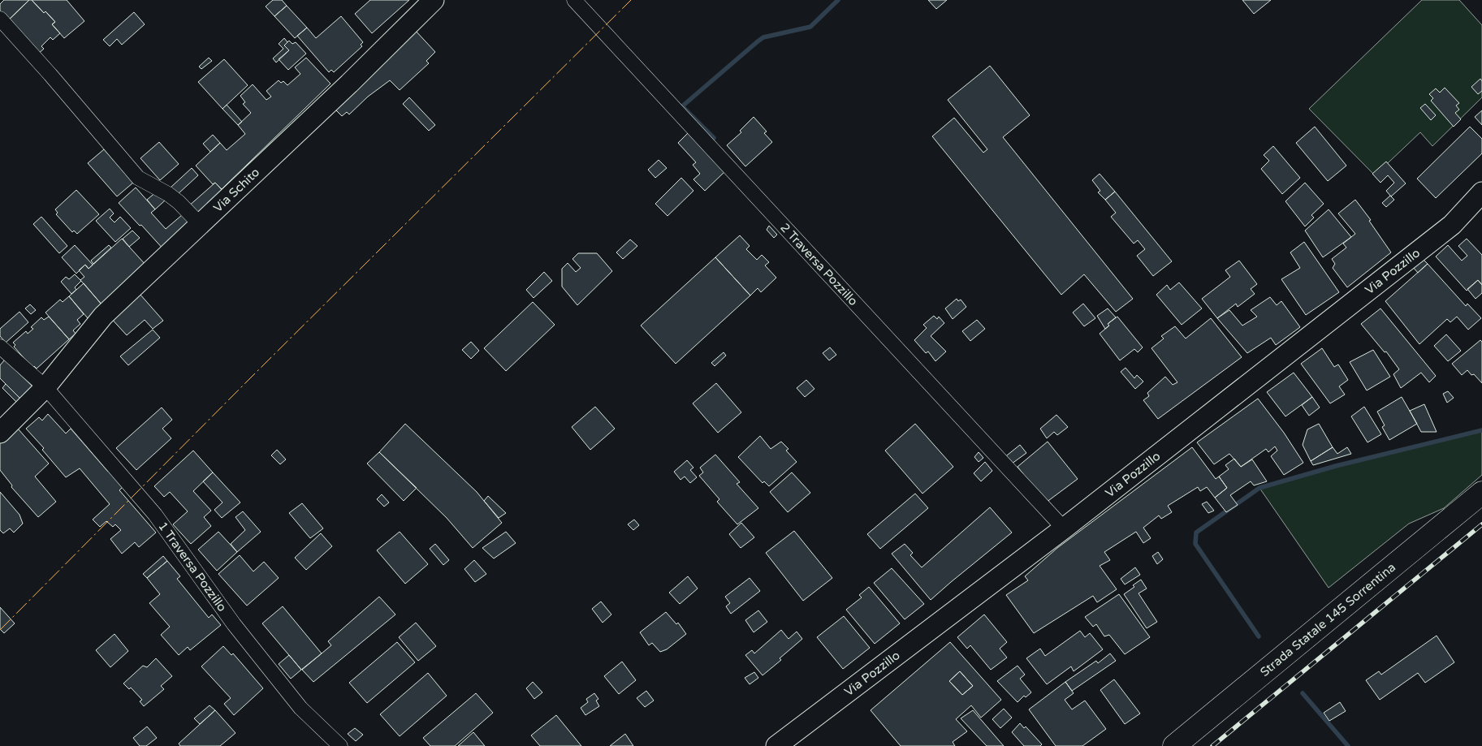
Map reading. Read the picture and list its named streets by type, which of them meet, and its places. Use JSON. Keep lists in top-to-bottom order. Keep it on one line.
{"streets":{"highway":["Strada Statale 145 Sorrentina"],"main road":["Via Schito","Via Pozzillo"],"street":["2 Traversa Pozzillo","1 Traversa Pozzillo"]},"crossings":[["Via Schito","1 Traversa Pozzillo"],["2 Traversa Pozzillo","Via Pozzillo"]]}
